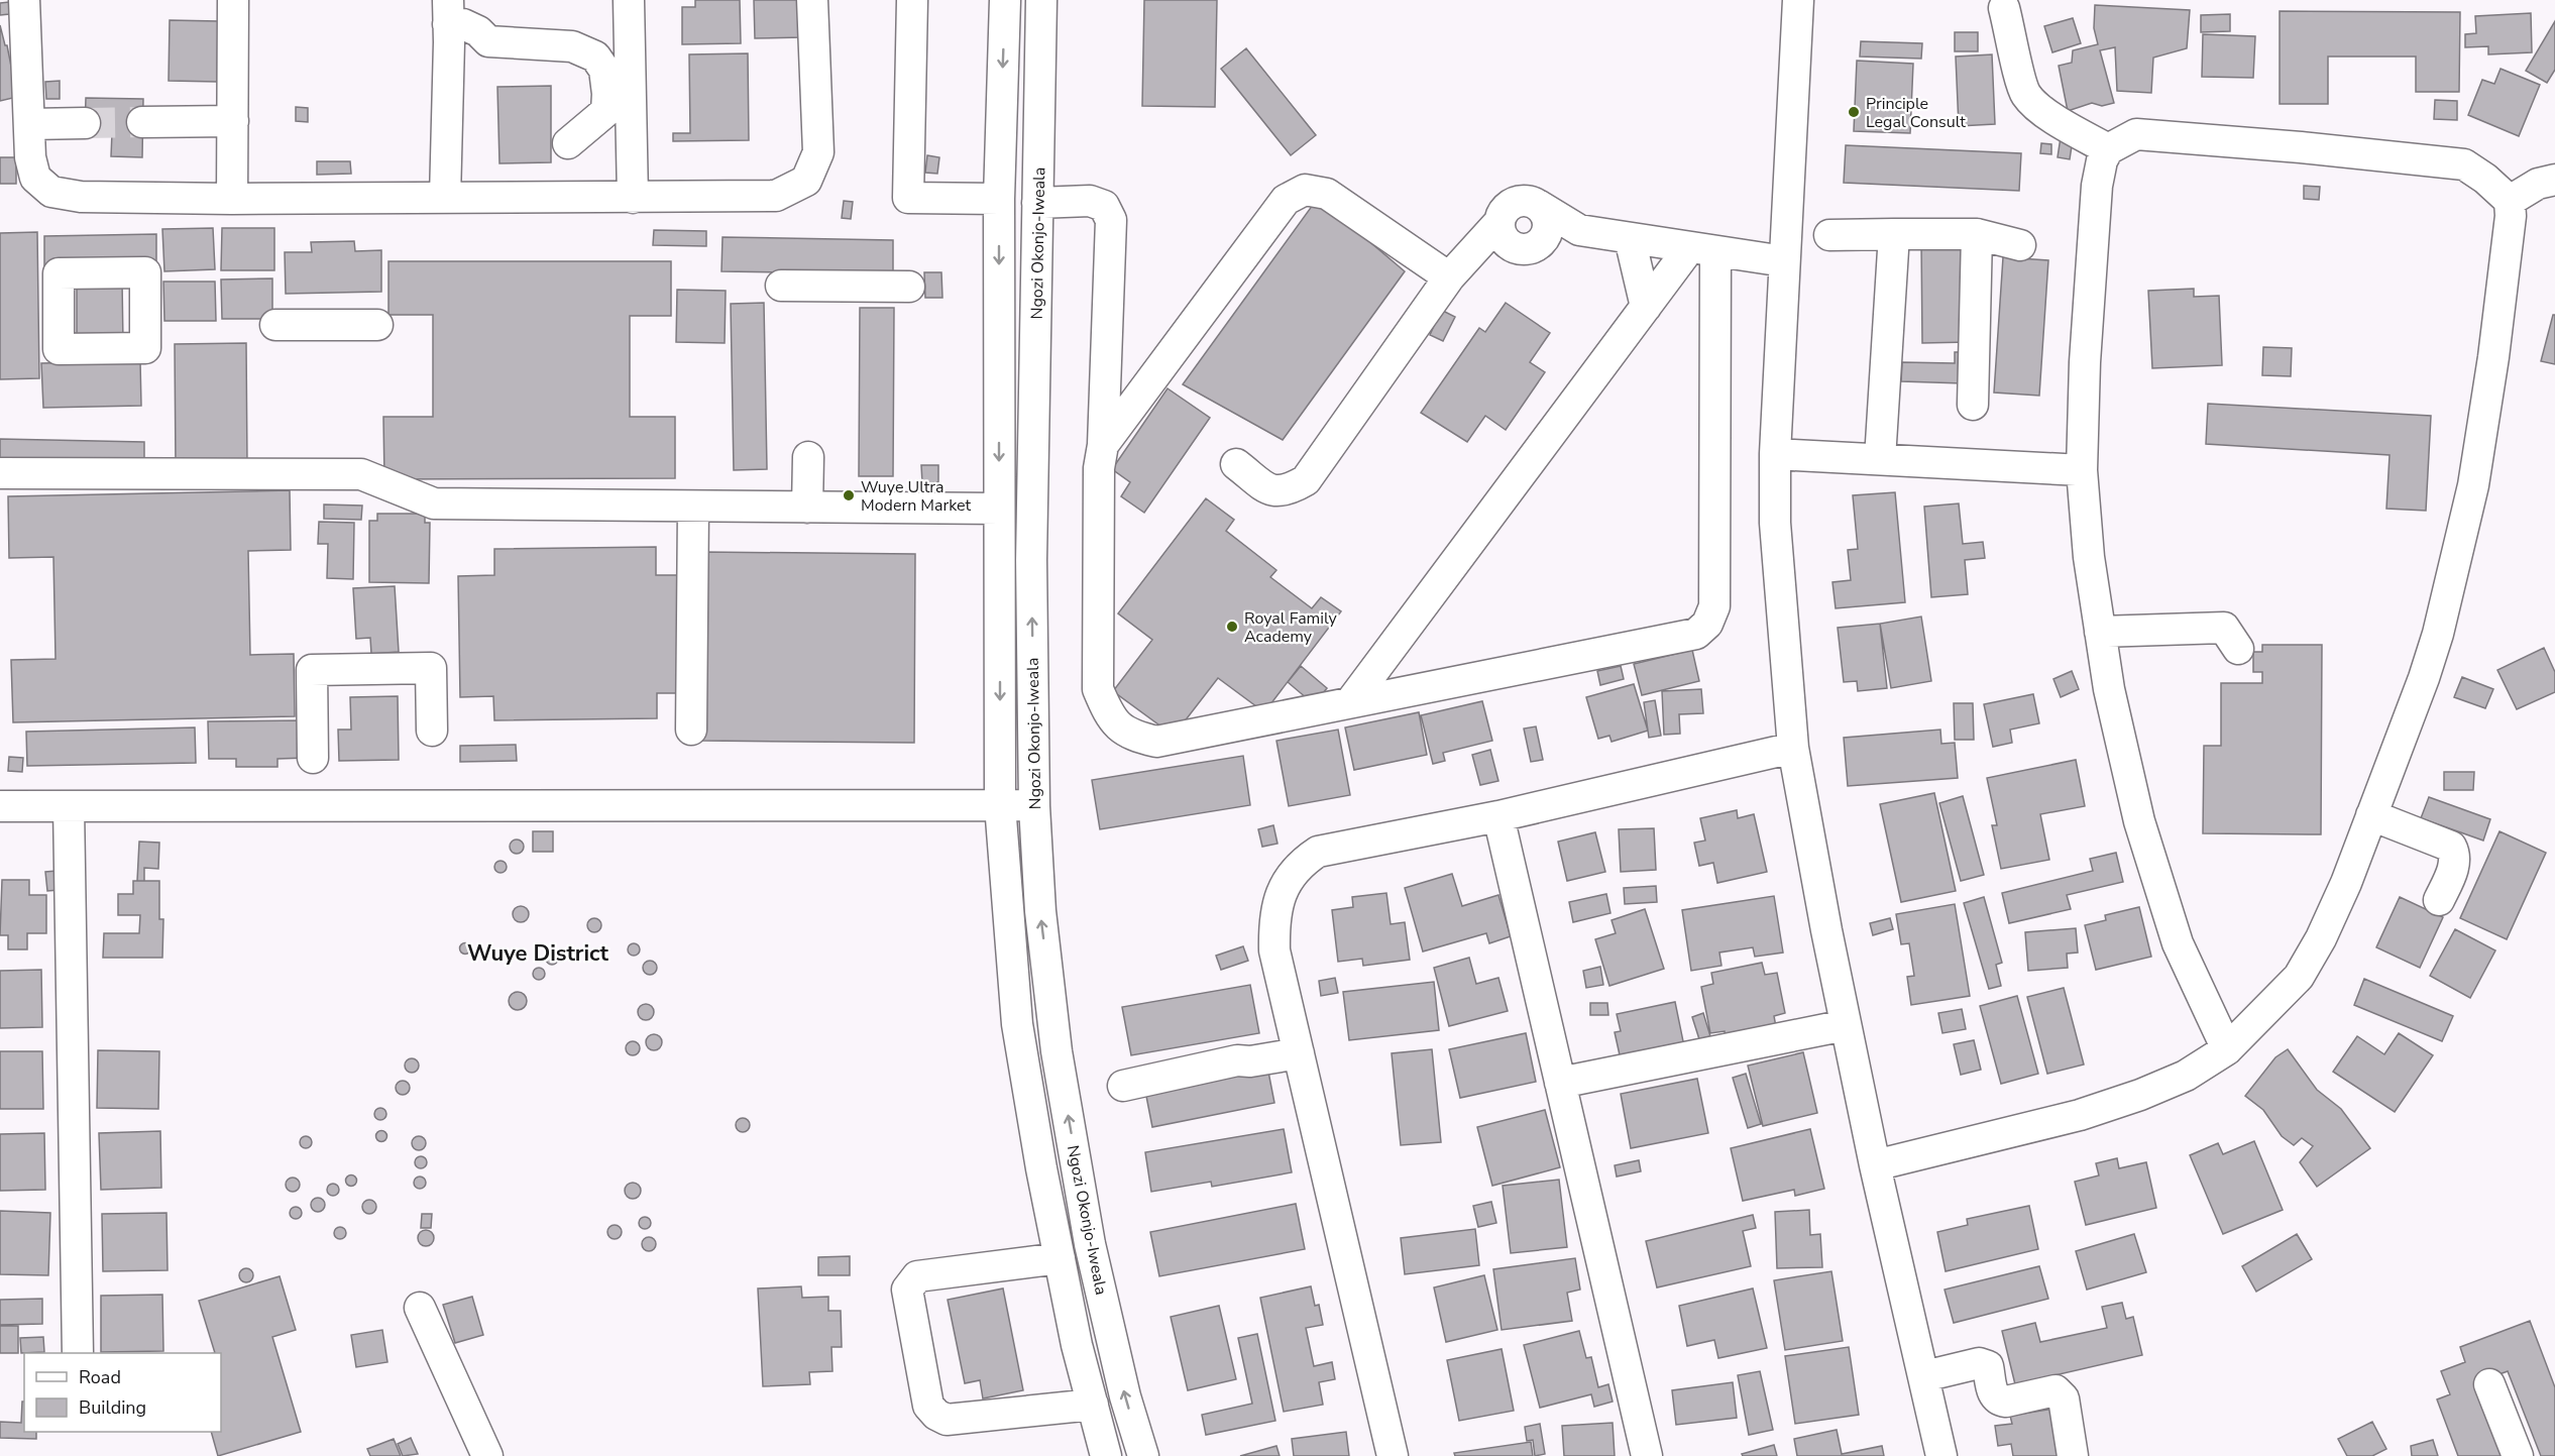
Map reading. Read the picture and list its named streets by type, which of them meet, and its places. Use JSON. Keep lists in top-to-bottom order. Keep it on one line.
{"streets":{"street":["Ngozi Okonjo-Iweala"]},"districts":["Wuye District"],"places":["Principle Legal Consult","Wuye Ultra Modern Market","Royal Family Academy"],"legend":["Road","Building"]}
